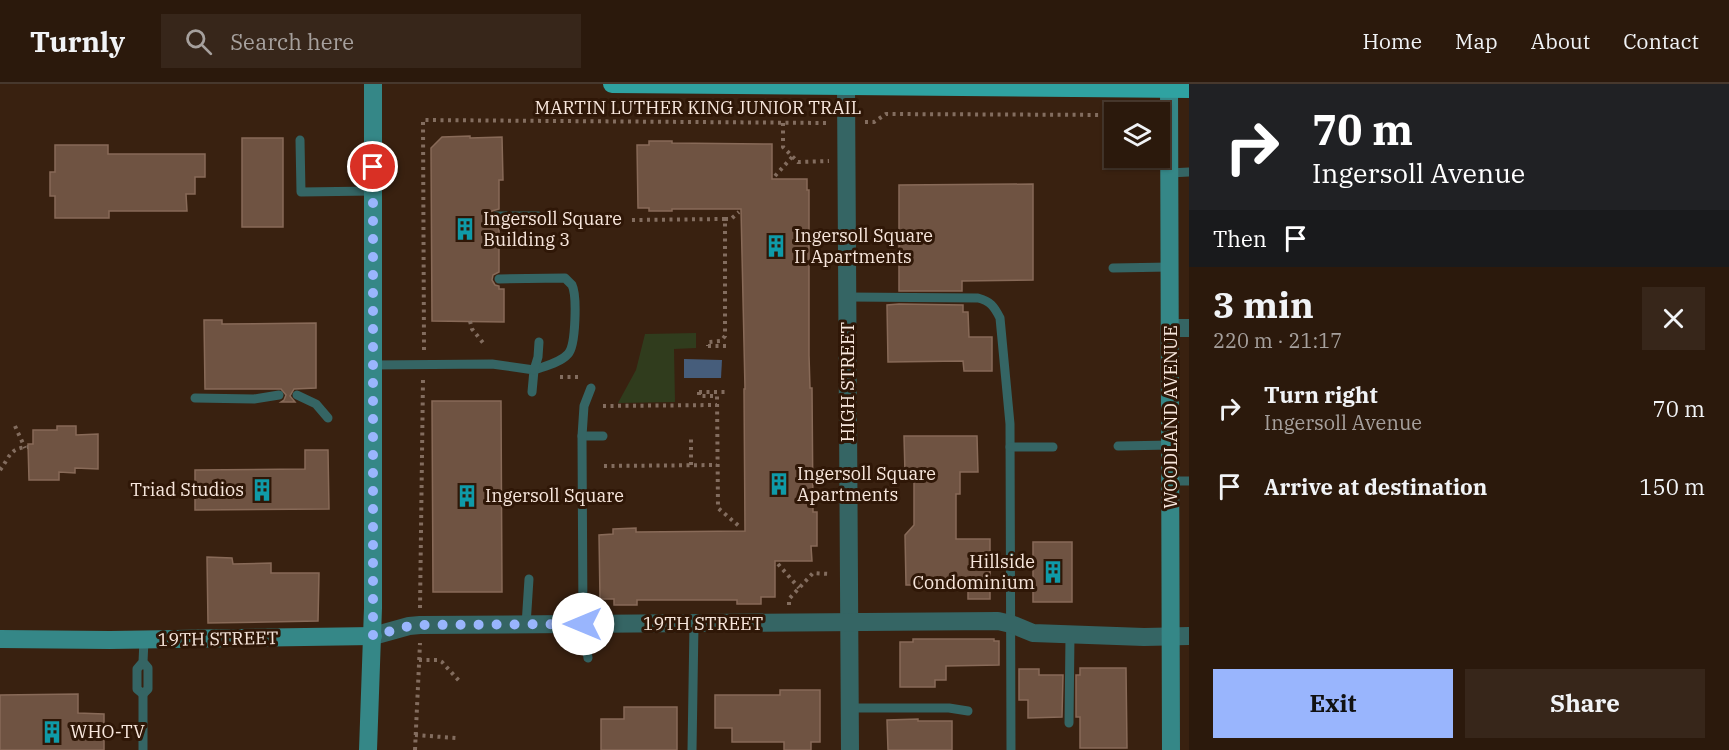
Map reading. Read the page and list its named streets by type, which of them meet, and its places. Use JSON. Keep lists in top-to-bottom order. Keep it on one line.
{"streets":{"main road":["WOODLAND AVENUE","19TH STREET"],"street":["HIGH STREET"],"path":["MARTIN LUTHER KING JUNIOR TRAIL"]},"crossings":[["MARTIN LUTHER KING JUNIOR TRAIL","HIGH STREET"],["HIGH STREET","19TH STREET"],["WOODLAND AVENUE","19TH STREET"]],"places":{"building":["Ingersoll Square Building 3","Ingersoll Square II Apartments","Ingersoll Square Apartments","Triad Studios","Ingersoll Square","Hillside Condominium","WHO-TV"]},"page":{"header":"Turnly","search":"Search here","nav":["Home","Map","About","Contact"],"turn":["70 m","Ingersoll Avenue"],"then":"Then","heading":["3 min","220 m · 21:17"],"list":[{"name":"Turn right","note":"Ingersoll Avenue","value":"70 m"},{"name":"Arrive at destination","value":"150 m"}],"buttons":["Exit","Share"]}}
